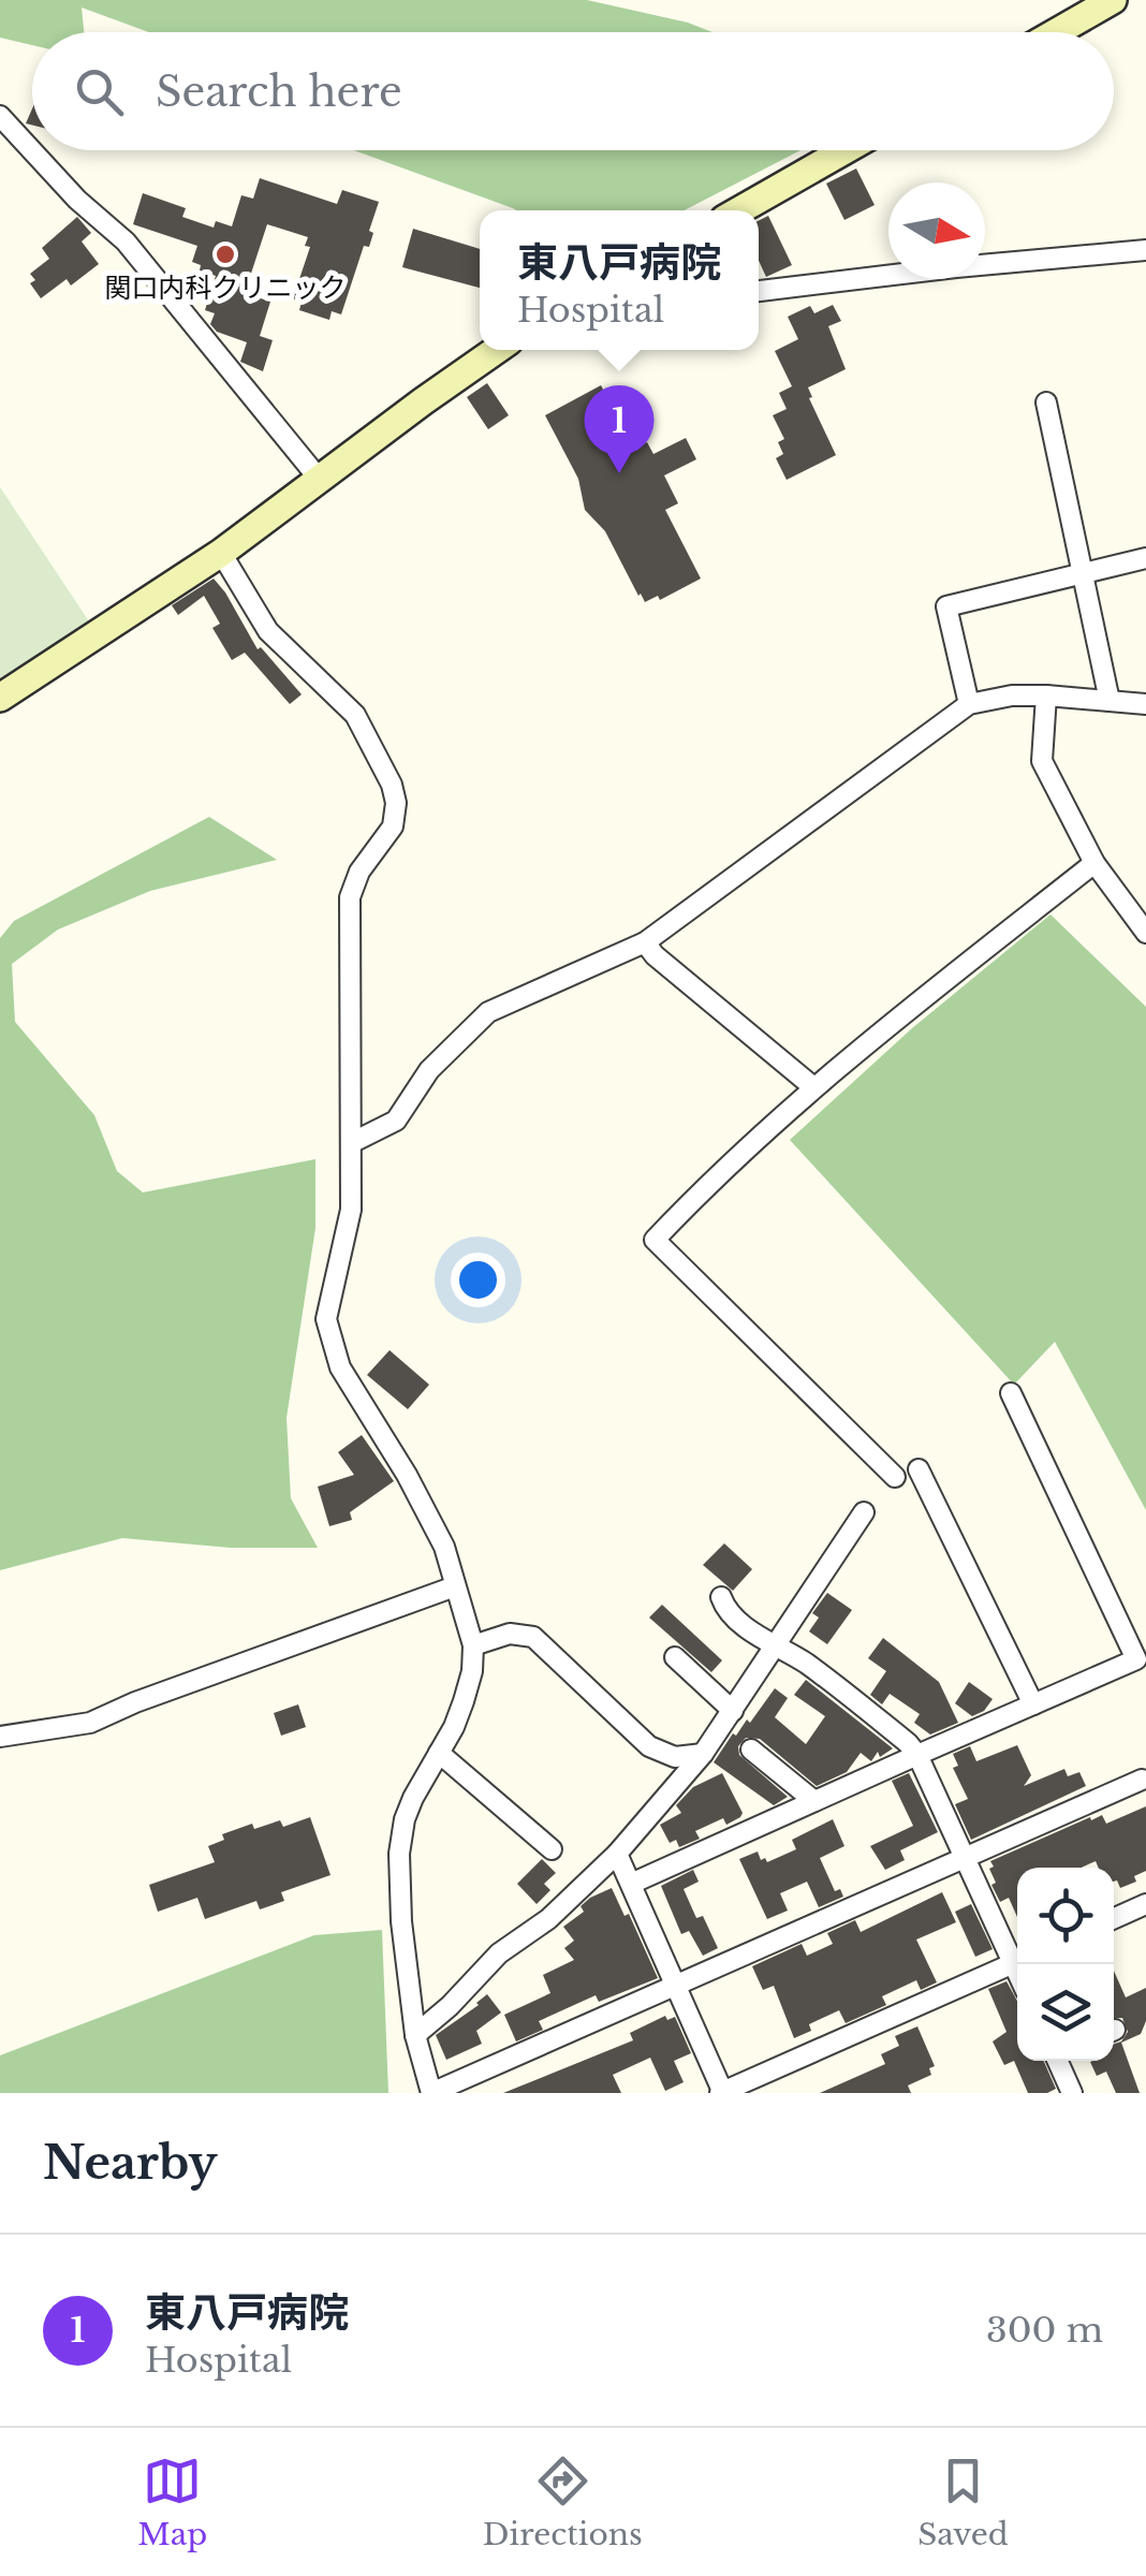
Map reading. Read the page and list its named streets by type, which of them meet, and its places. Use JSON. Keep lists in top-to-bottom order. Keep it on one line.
{"places":["関口内科クリニック"],"north":"right","page":{"search":"Search here","popup":["東八戸病院","Hospital"],"pins":"1","heading":"Nearby","list":[{"mark":"1","name":"東八戸病院","note":"Hospital","value":"300 m"}],"nav":["Map","Directions","Saved"]}}
